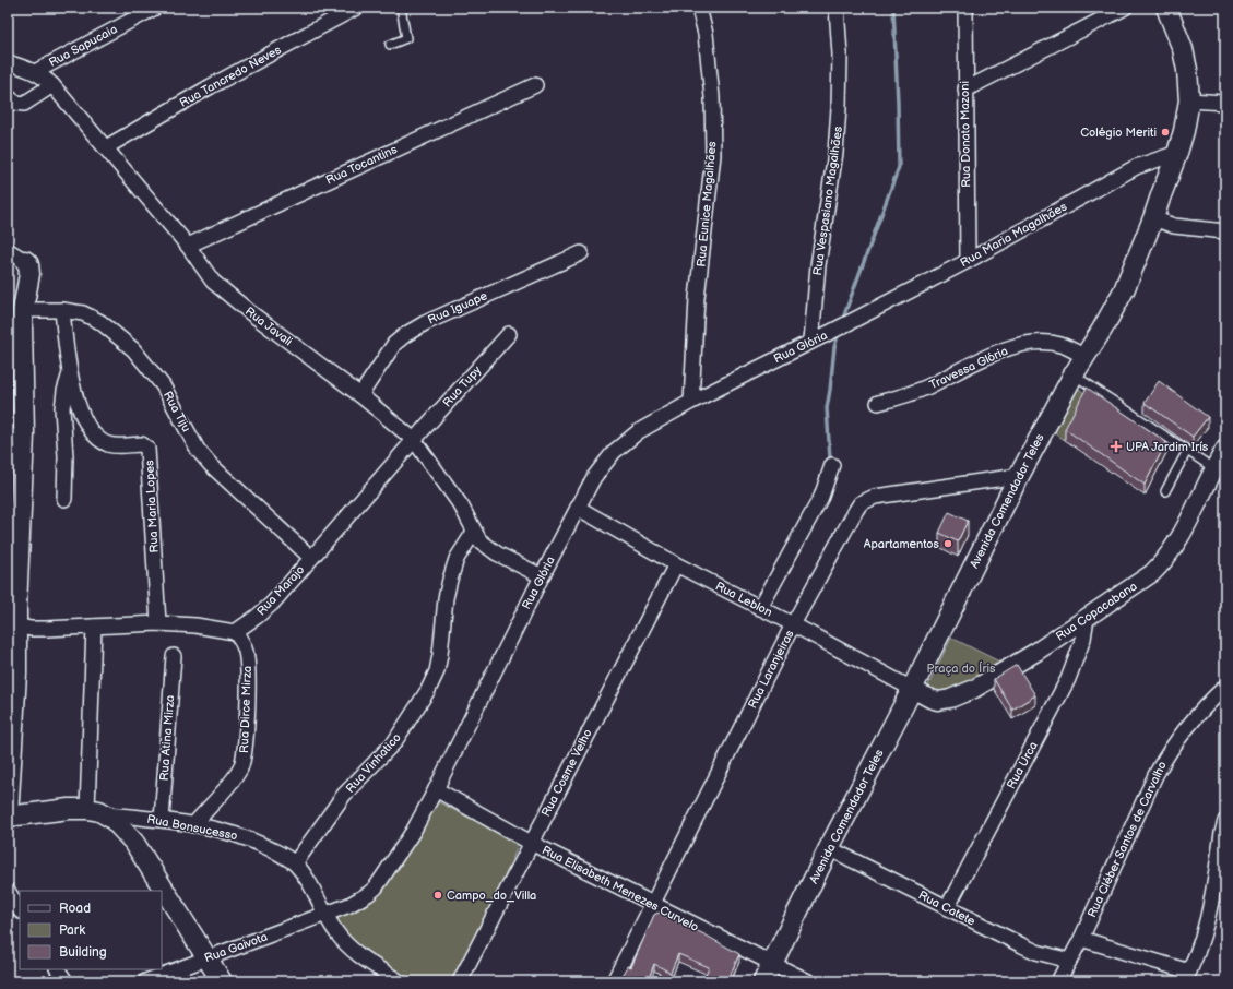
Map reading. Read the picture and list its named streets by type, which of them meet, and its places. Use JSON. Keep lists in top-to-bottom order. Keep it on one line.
{"streets":{"main road":["Avenida Comendador Teles"],"street":["Rua Sapucaia","Rua Tancredo Neves","Rua Donato Mazoni","Rua Tocantins","Rua Vespasiano Magalhães","Rua Eunice Magalhães","Rua Maria Magalhães","Rua Iguape","Rua Javali","Rua Glória","Travessa Glória","Rua Tupy","Rua Tiju","Rua Maria Lopes","Rua Marajo","Rua Leblon","Rua Copacabana","Rua Laranjeiras","Rua Dirce Mirza","Rua Atina Mirza","Rua Vinhatico","Rua Urca","Rua Cosme Velho","Rua Bonsucesso","Rua Cléber Santos de Carvalho","Rua Elisabeth Menezes Curvelo","Rua Catete","Rua Gaivota"]},"crossings":[["Rua Sapucaia","Rua Javali"],["Rua Tancredo Neves","Rua Javali"],["Rua Donato Mazoni","Rua Maria Magalhães"],["Rua Tocantins","Rua Javali"],["Rua Vespasiano Magalhães","Rua Glória"],["Rua Eunice Magalhães","Rua Glória"],["Rua Maria Magalhães","Rua Glória"],["Rua Maria Magalhães","Avenida Comendador Teles"],["Rua Iguape","Rua Javali"],["Rua Javali","Rua Glória"],["Rua Javali","Rua Tupy"],["Rua Javali","Rua Marajo"],["Rua Javali","Rua Vinhatico"],["Rua Glória","Rua Leblon"],["Rua Glória","Rua Bonsucesso"],["Rua Glória","Rua Elisabeth Menezes Curvelo"],["Rua Glória","Rua Gaivota"],["Travessa Glória","Avenida Comendador Teles"],["Rua Tupy","Rua Marajo"],["Rua Tiju","Rua Maria Lopes"],["Rua Tiju","Rua Marajo"],["Avenida Comendador Teles","Rua Leblon"],["Avenida Comendador Teles","Rua Copacabana"],["Avenida Comendador Teles","Rua Laranjeiras"],["Avenida Comendador Teles","Rua Elisabeth Menezes Curvelo"],["Avenida Comendador Teles","Rua Catete"],["Rua Marajo","Rua Dirce Mirza"],["Rua Leblon","Rua Copacabana"],["Rua Leblon","Rua Laranjeiras"],["Rua Leblon","Rua Cosme Velho"],["Rua Copacabana","Rua Urca"],["Rua Laranjeiras","Rua Elisabeth Menezes Curvelo"],["Rua Dirce Mirza","Rua Bonsucesso"],["Rua Atina Mirza","Rua Bonsucesso"],["Rua Vinhatico","Rua Bonsucesso"],["Rua Urca","Rua Catete"],["Rua Cosme Velho","Rua Elisabeth Menezes Curvelo"],["Rua Bonsucesso","Rua Gaivota"],["Rua Cléber Santos de Carvalho","Rua Catete"]],"parks":["Praça do Íris"],"places":{"other":["Colégio Meriti","Apartamentos","Campo_do_Villa"],"health":["UPA Jardim Irís"]},"legend":["Road","Park","Building"]}
